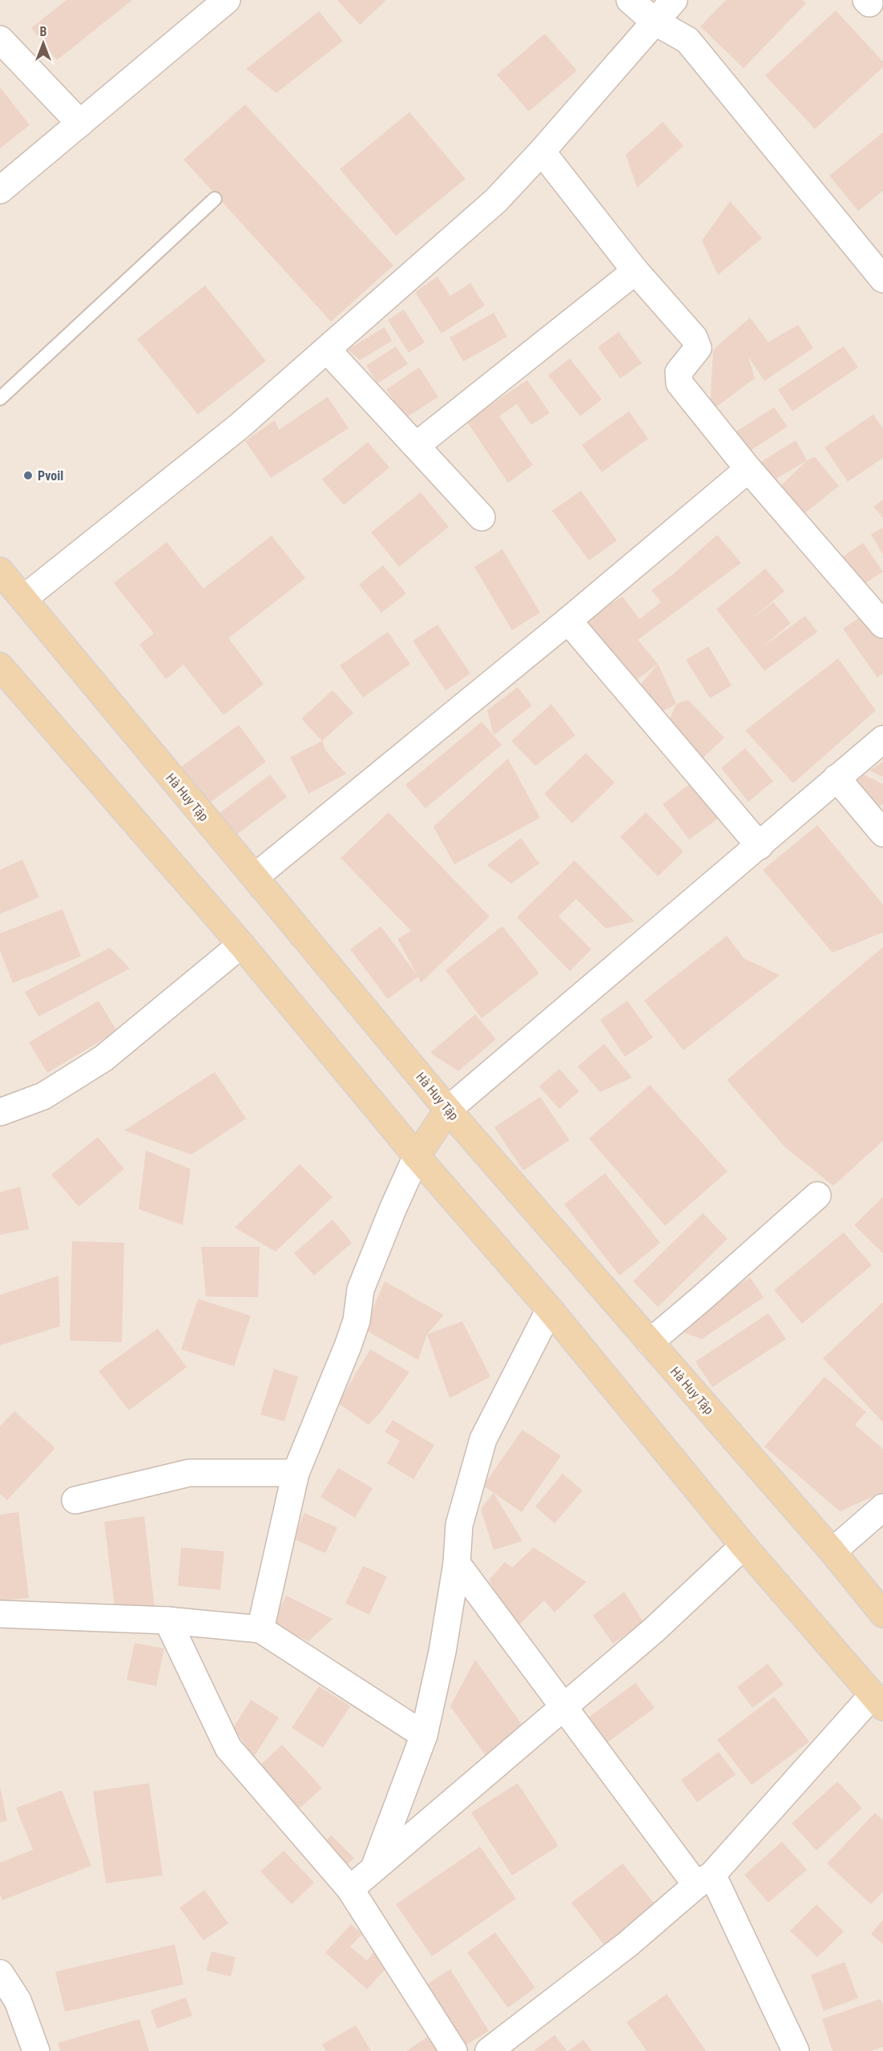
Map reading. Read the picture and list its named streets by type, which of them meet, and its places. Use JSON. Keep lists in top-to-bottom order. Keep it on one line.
{"streets":{"main road":["Hà Huy Tập"]},"places":["Pvoil"],"north":"top"}
